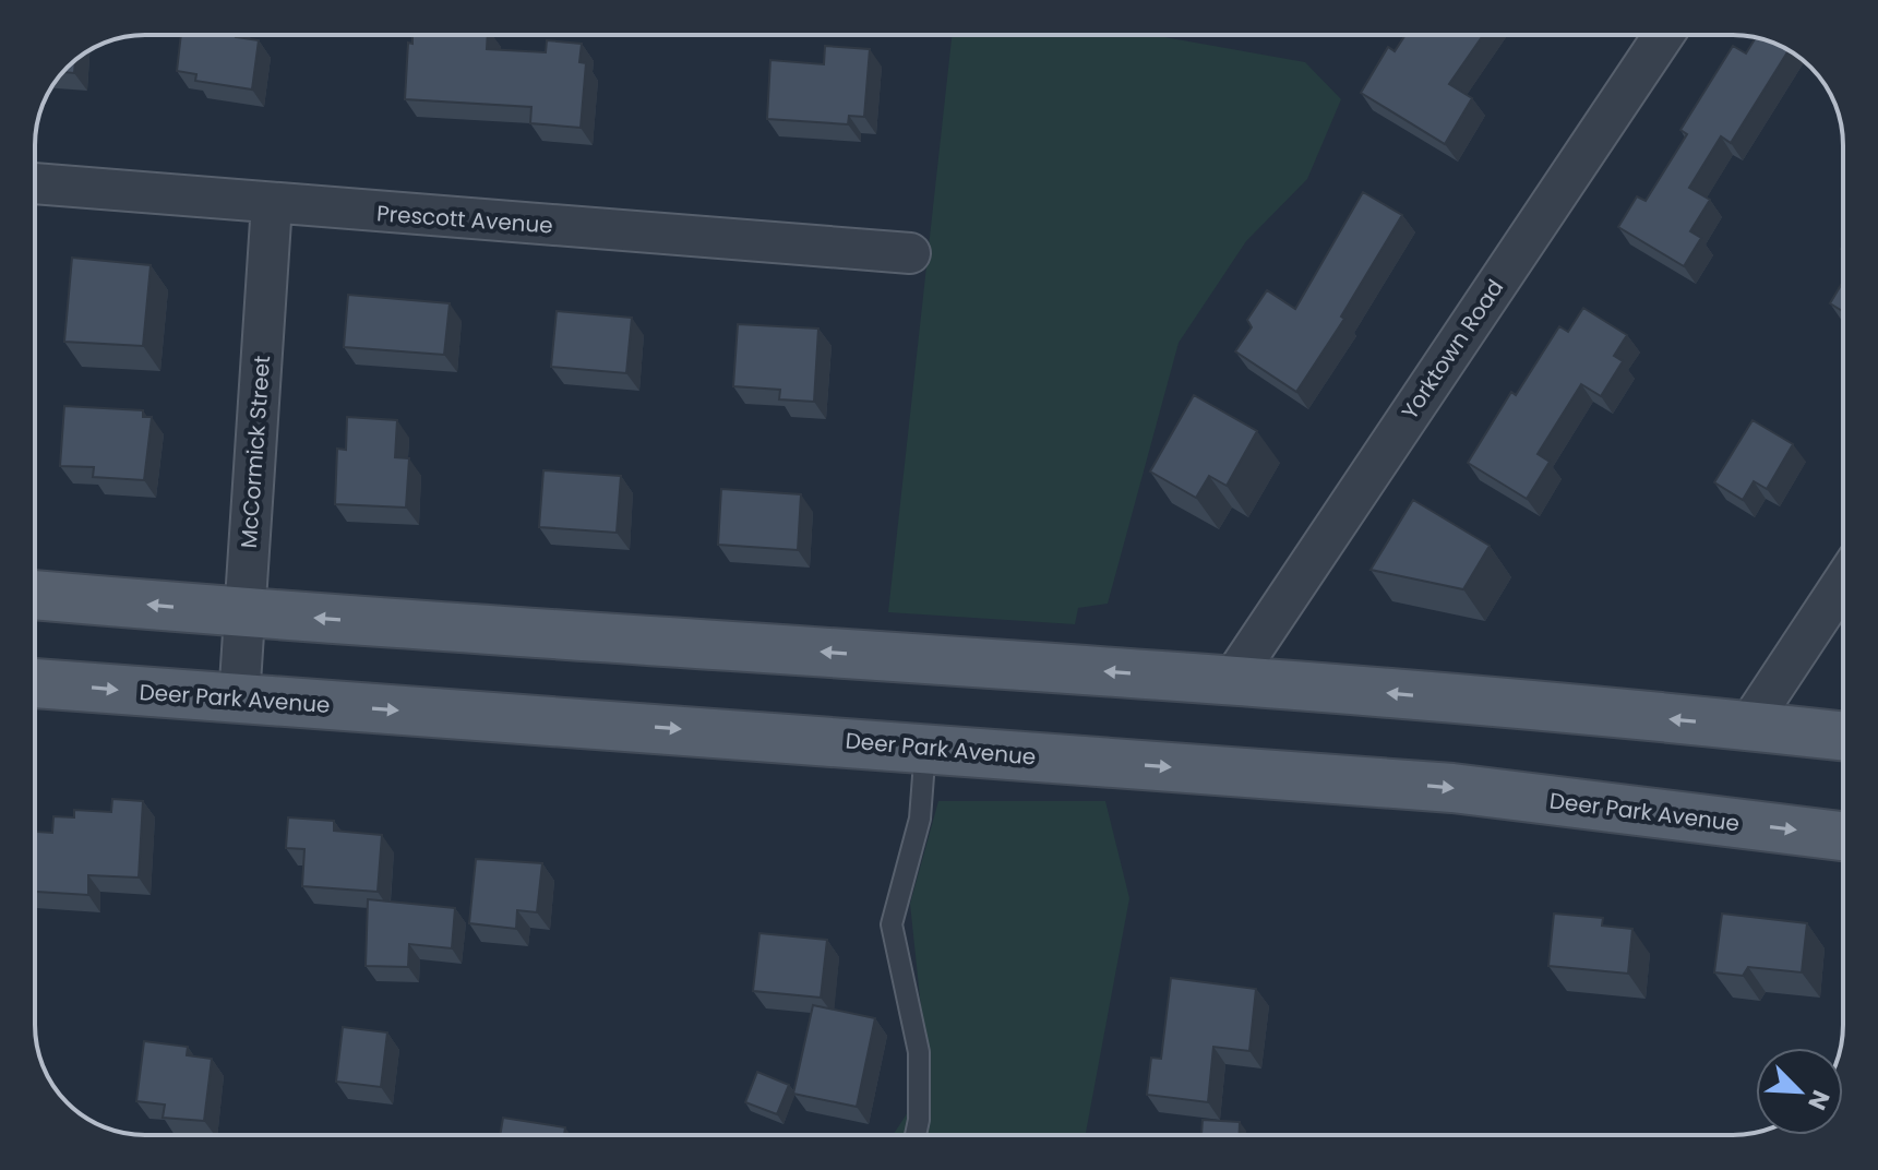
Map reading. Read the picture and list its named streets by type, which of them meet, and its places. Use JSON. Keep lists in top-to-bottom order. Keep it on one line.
{"streets":{"main road":["Deer Park Avenue"],"street":["Prescott Avenue","Yorktown Road","McCormick Street"]},"crossings":[["Prescott Avenue","McCormick Street"],["McCormick Street","Deer Park Avenue"]],"north":"bottom right"}
